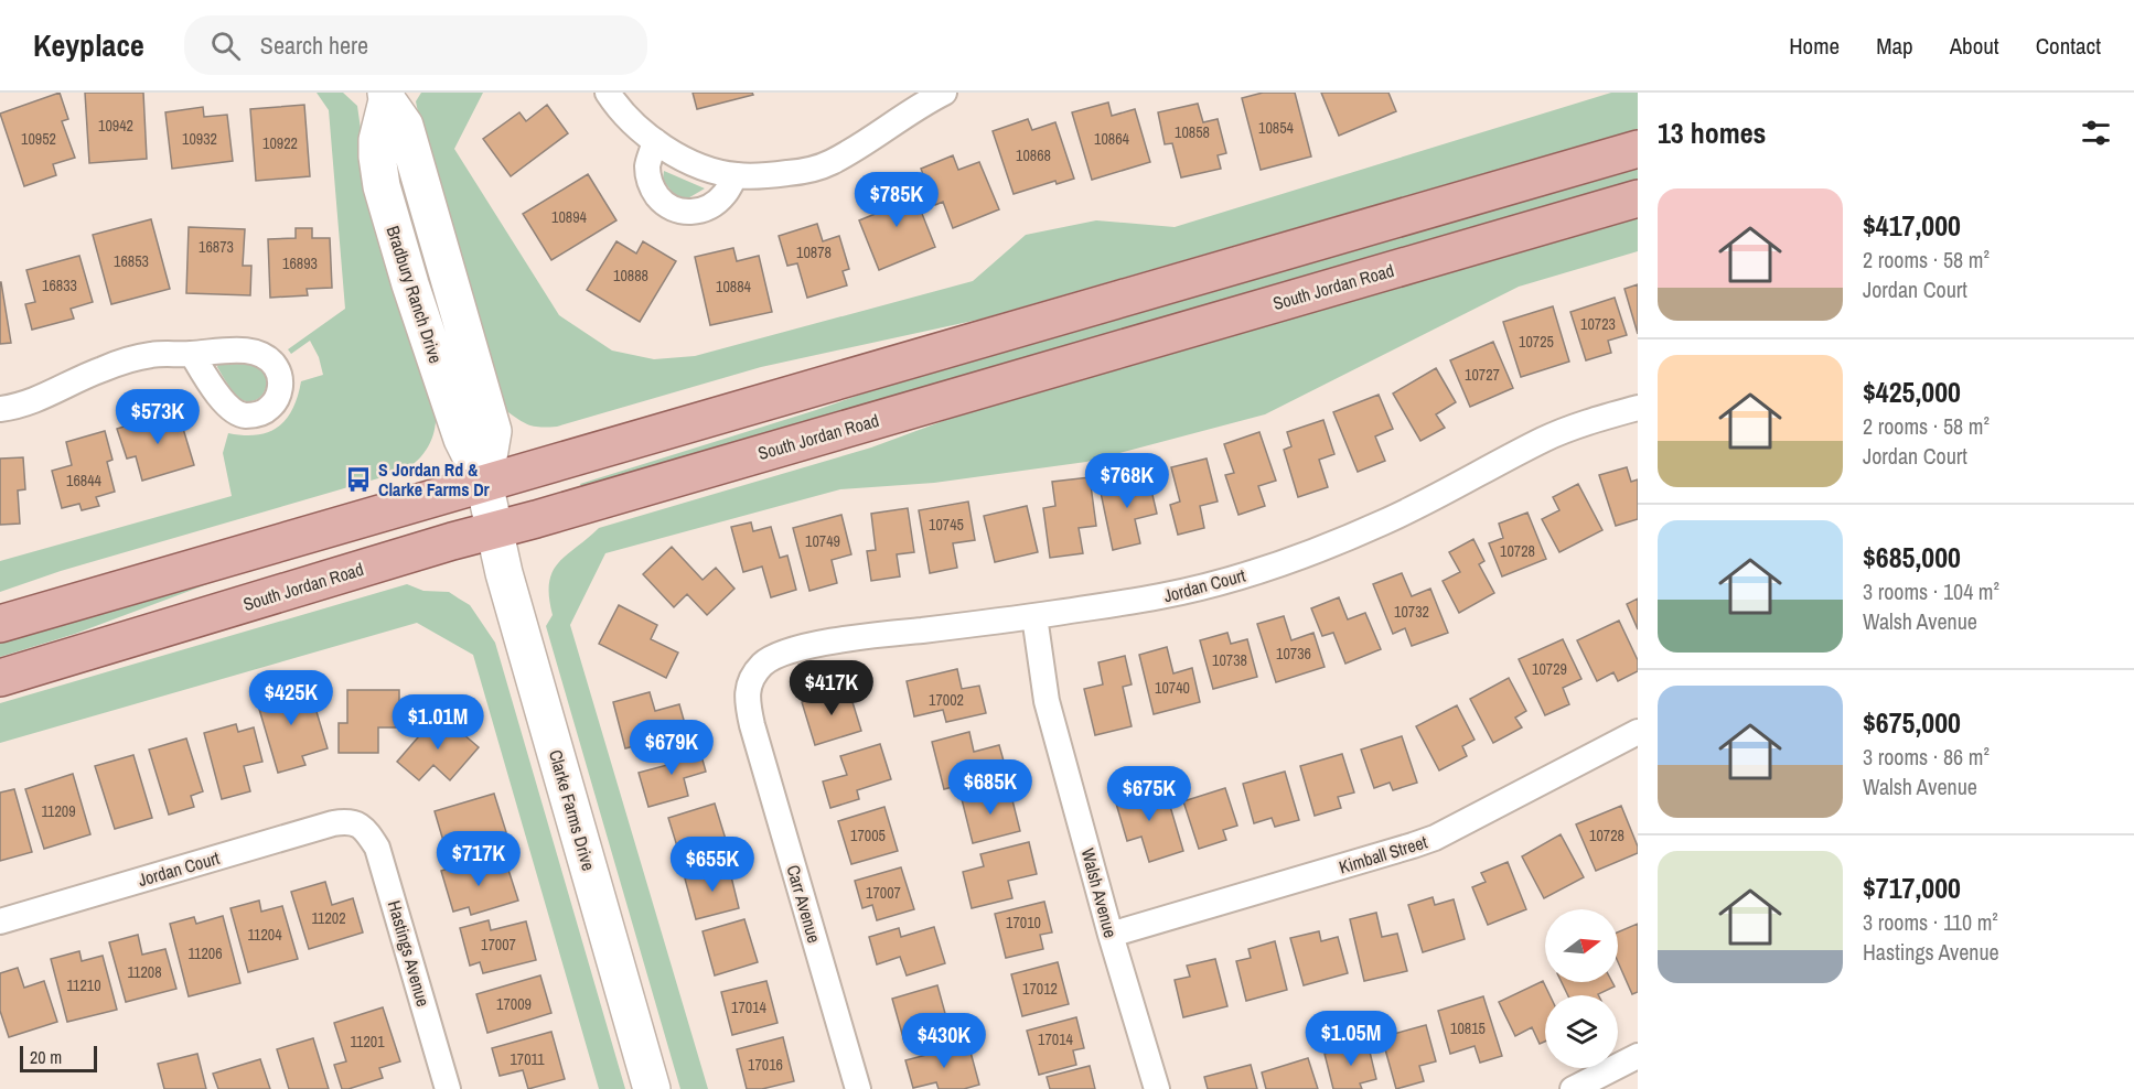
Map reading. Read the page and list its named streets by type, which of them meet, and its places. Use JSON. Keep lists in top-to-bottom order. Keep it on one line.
{"streets":{"main road":["South Jordan Road"],"street":["Bradbury Ranch Drive","Jordan Court","Clarke Farms Drive","Kimball Street","Walsh Avenue","Carr Avenue","Hastings Avenue"]},"crossings":[["South Jordan Road","Bradbury Ranch Drive"],["South Jordan Road","Clarke Farms Drive"],["Bradbury Ranch Drive","Clarke Farms Drive"],["Jordan Court","Walsh Avenue"],["Jordan Court","Carr Avenue"],["Jordan Court","Hastings Avenue"],["Kimball Street","Walsh Avenue"]],"places":{"bus stop":["S Jordan Rd & Clarke Farms Dr"]},"house_numbers":["10942","10854","10858","10952","10932","10864","10922","10868","10894","16873","10878","16853","16893","10888","16833","10884","10723","10725","10727","16844","10745","10749","10728","10732","10736","10738","10729","10740","17002","11209","17005","10728","17007","11202","17010","11204","17007","11206","11208","11210","17012","17009","17014","10815","17014","11201","17011","17016"],"scale_bar":"20 m","north":"right","page":{"header":"Keyplace","search":"Search here","nav":["Home","Map","About","Contact"],"heading":"13 homes","price":["$785K","$573K","$768K","$417K","$425K","$1.01M","$679K","$685K","$675K","$717K","$655K","$1.05M","$430K"],"list":[{"name":"$417,000","note":"2 rooms · 58 m² · Jordan Court"},{"name":"$425,000","note":"2 rooms · 58 m² · Jordan Court"},{"name":"$685,000","note":"3 rooms · 104 m² · Walsh Avenue"},{"name":"$675,000","note":"3 rooms · 86 m² · Walsh Avenue"},{"name":"$717,000","note":"3 rooms · 110 m² · Hastings Avenue"}],"scale":"20 m"}}
